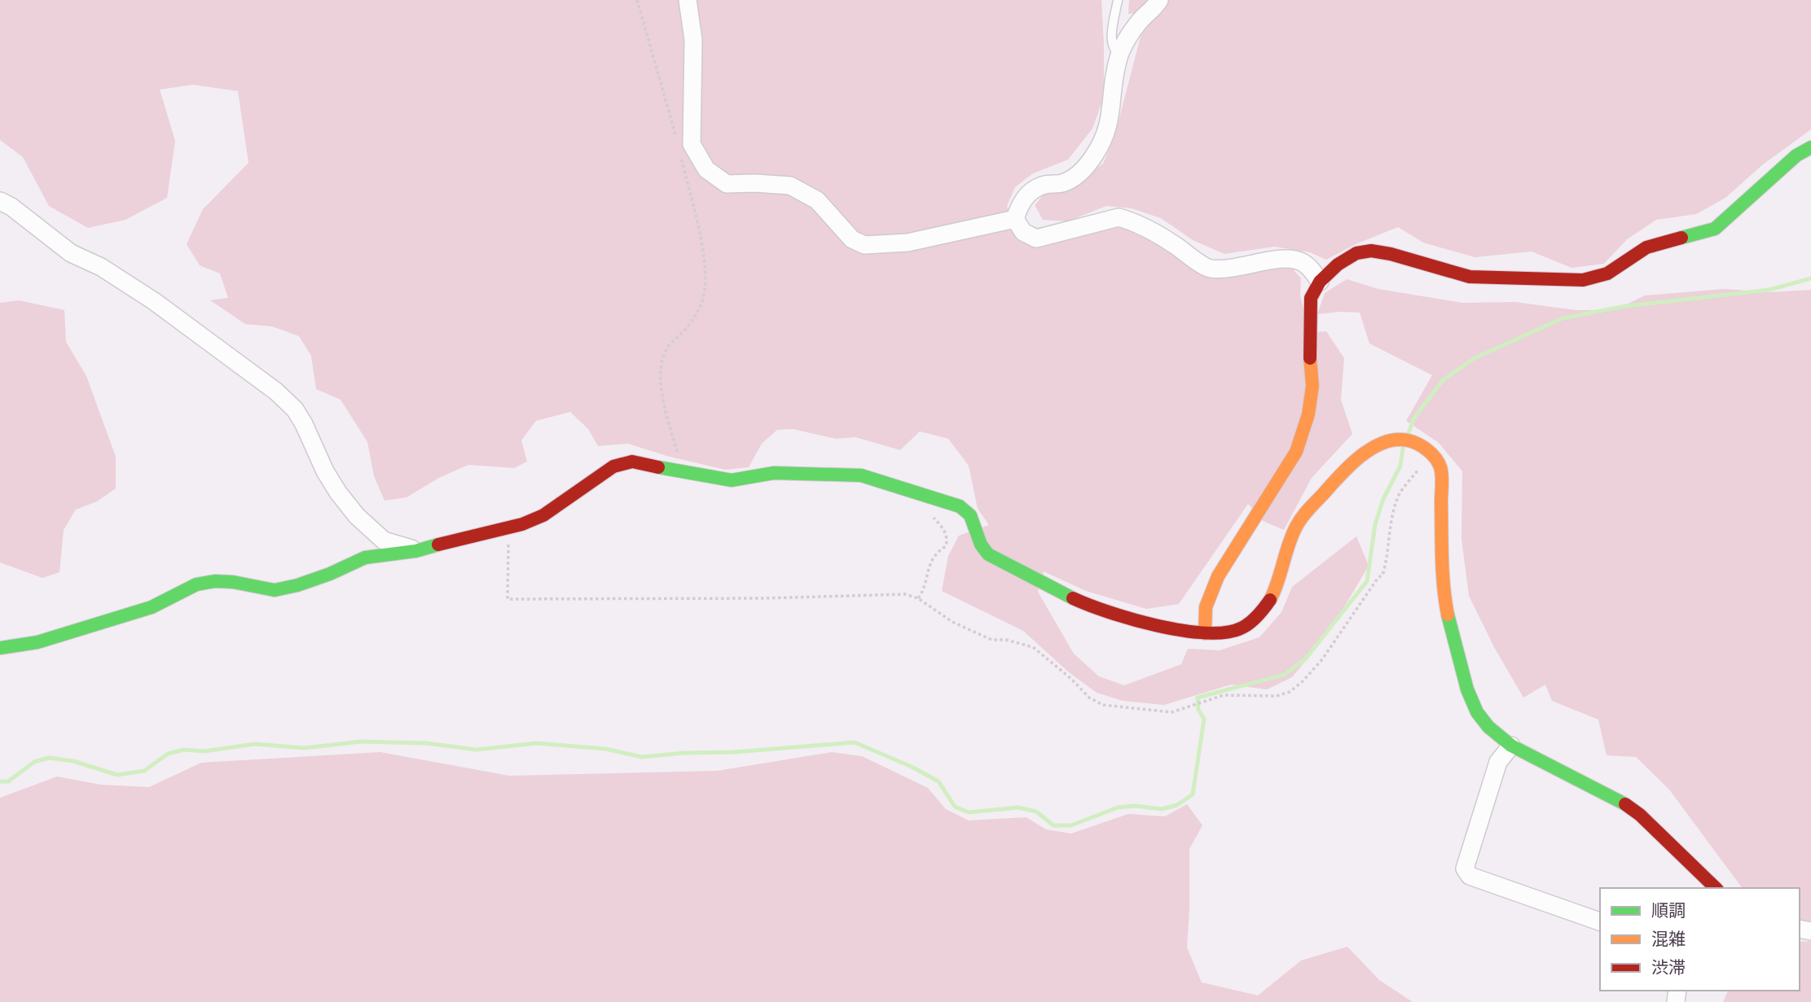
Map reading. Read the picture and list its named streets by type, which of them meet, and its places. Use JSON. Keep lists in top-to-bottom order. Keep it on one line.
{"legend":["順調","混雑","渋滞"]}
